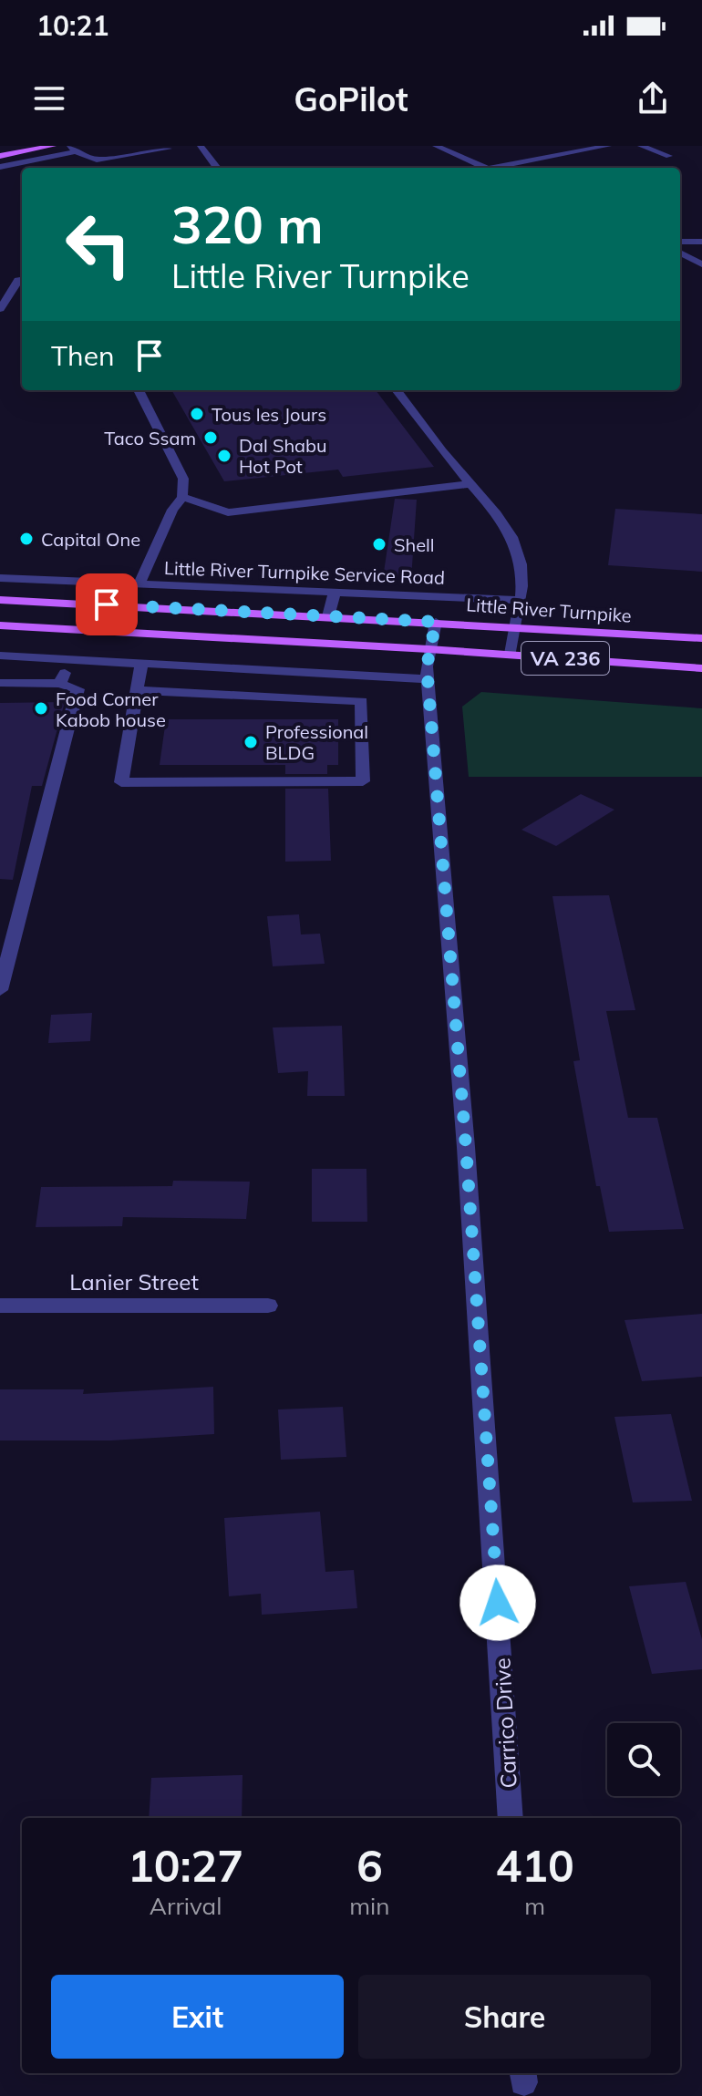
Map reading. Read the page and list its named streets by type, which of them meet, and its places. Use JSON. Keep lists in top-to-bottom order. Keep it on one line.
{"streets":{"main road":["Little River Turnpike","VA 236"],"street":["Little River Turnpike Service Road","Lanier Street","Carrico Drive"]},"crossings":[["Little River Turnpike","Carrico Drive"],["VA 236","Carrico Drive"]],"places":["Tous les Jours","Taco Ssam","Dal Shabu Hot Pot","Capital One","Shell","Food Corner Kabob house","Professional BLDG"],"page":{"status":"10:21","header":"GoPilot","turn":["320 m","Little River Turnpike"],"then":"Then","eta":["10:27","Arrival","6","min","410","m"],"buttons":["Exit","Share"]}}
